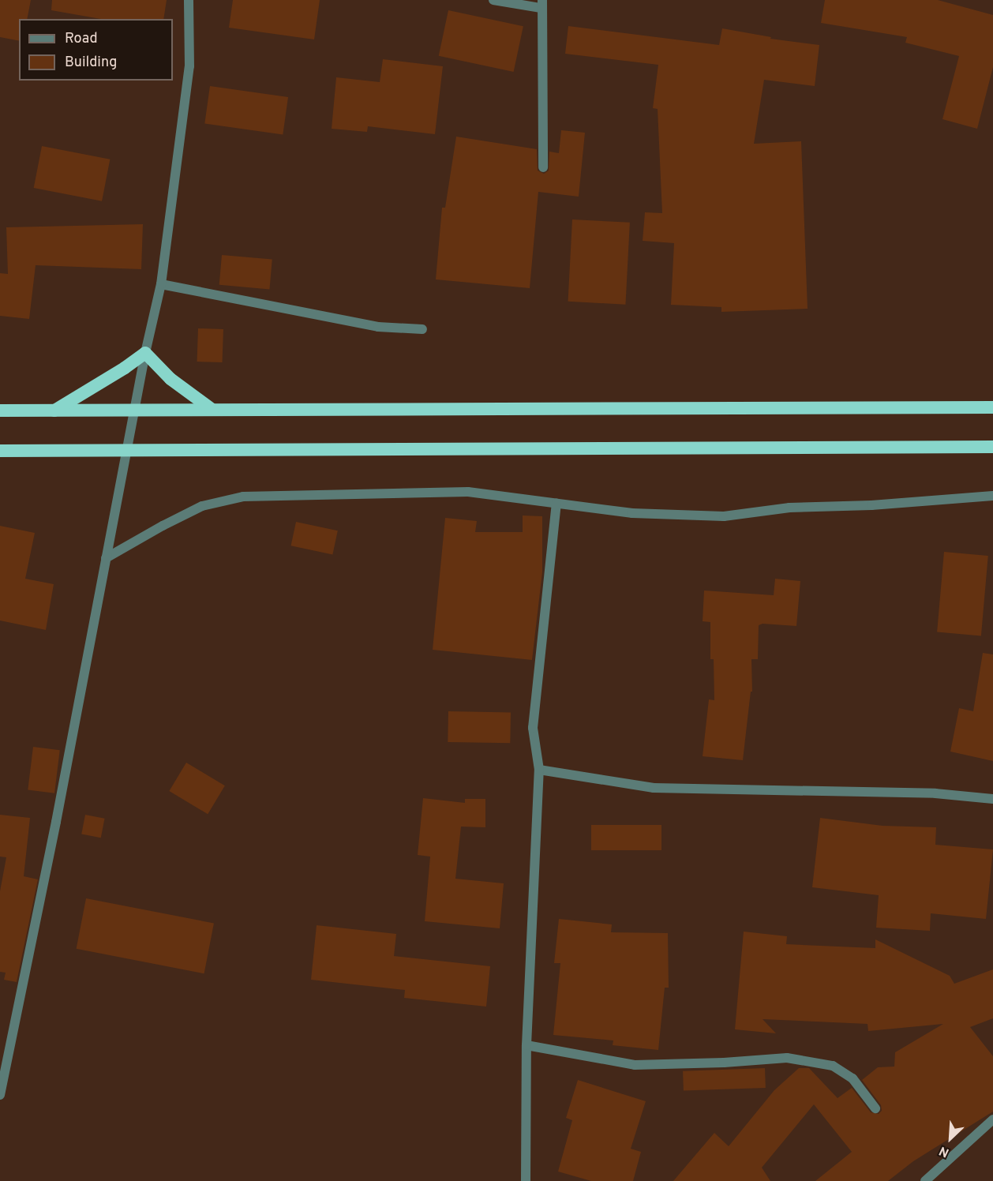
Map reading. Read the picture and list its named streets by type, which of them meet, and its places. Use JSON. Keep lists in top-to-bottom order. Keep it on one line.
{"legend":["Road","Building"],"north":"bottom left"}
